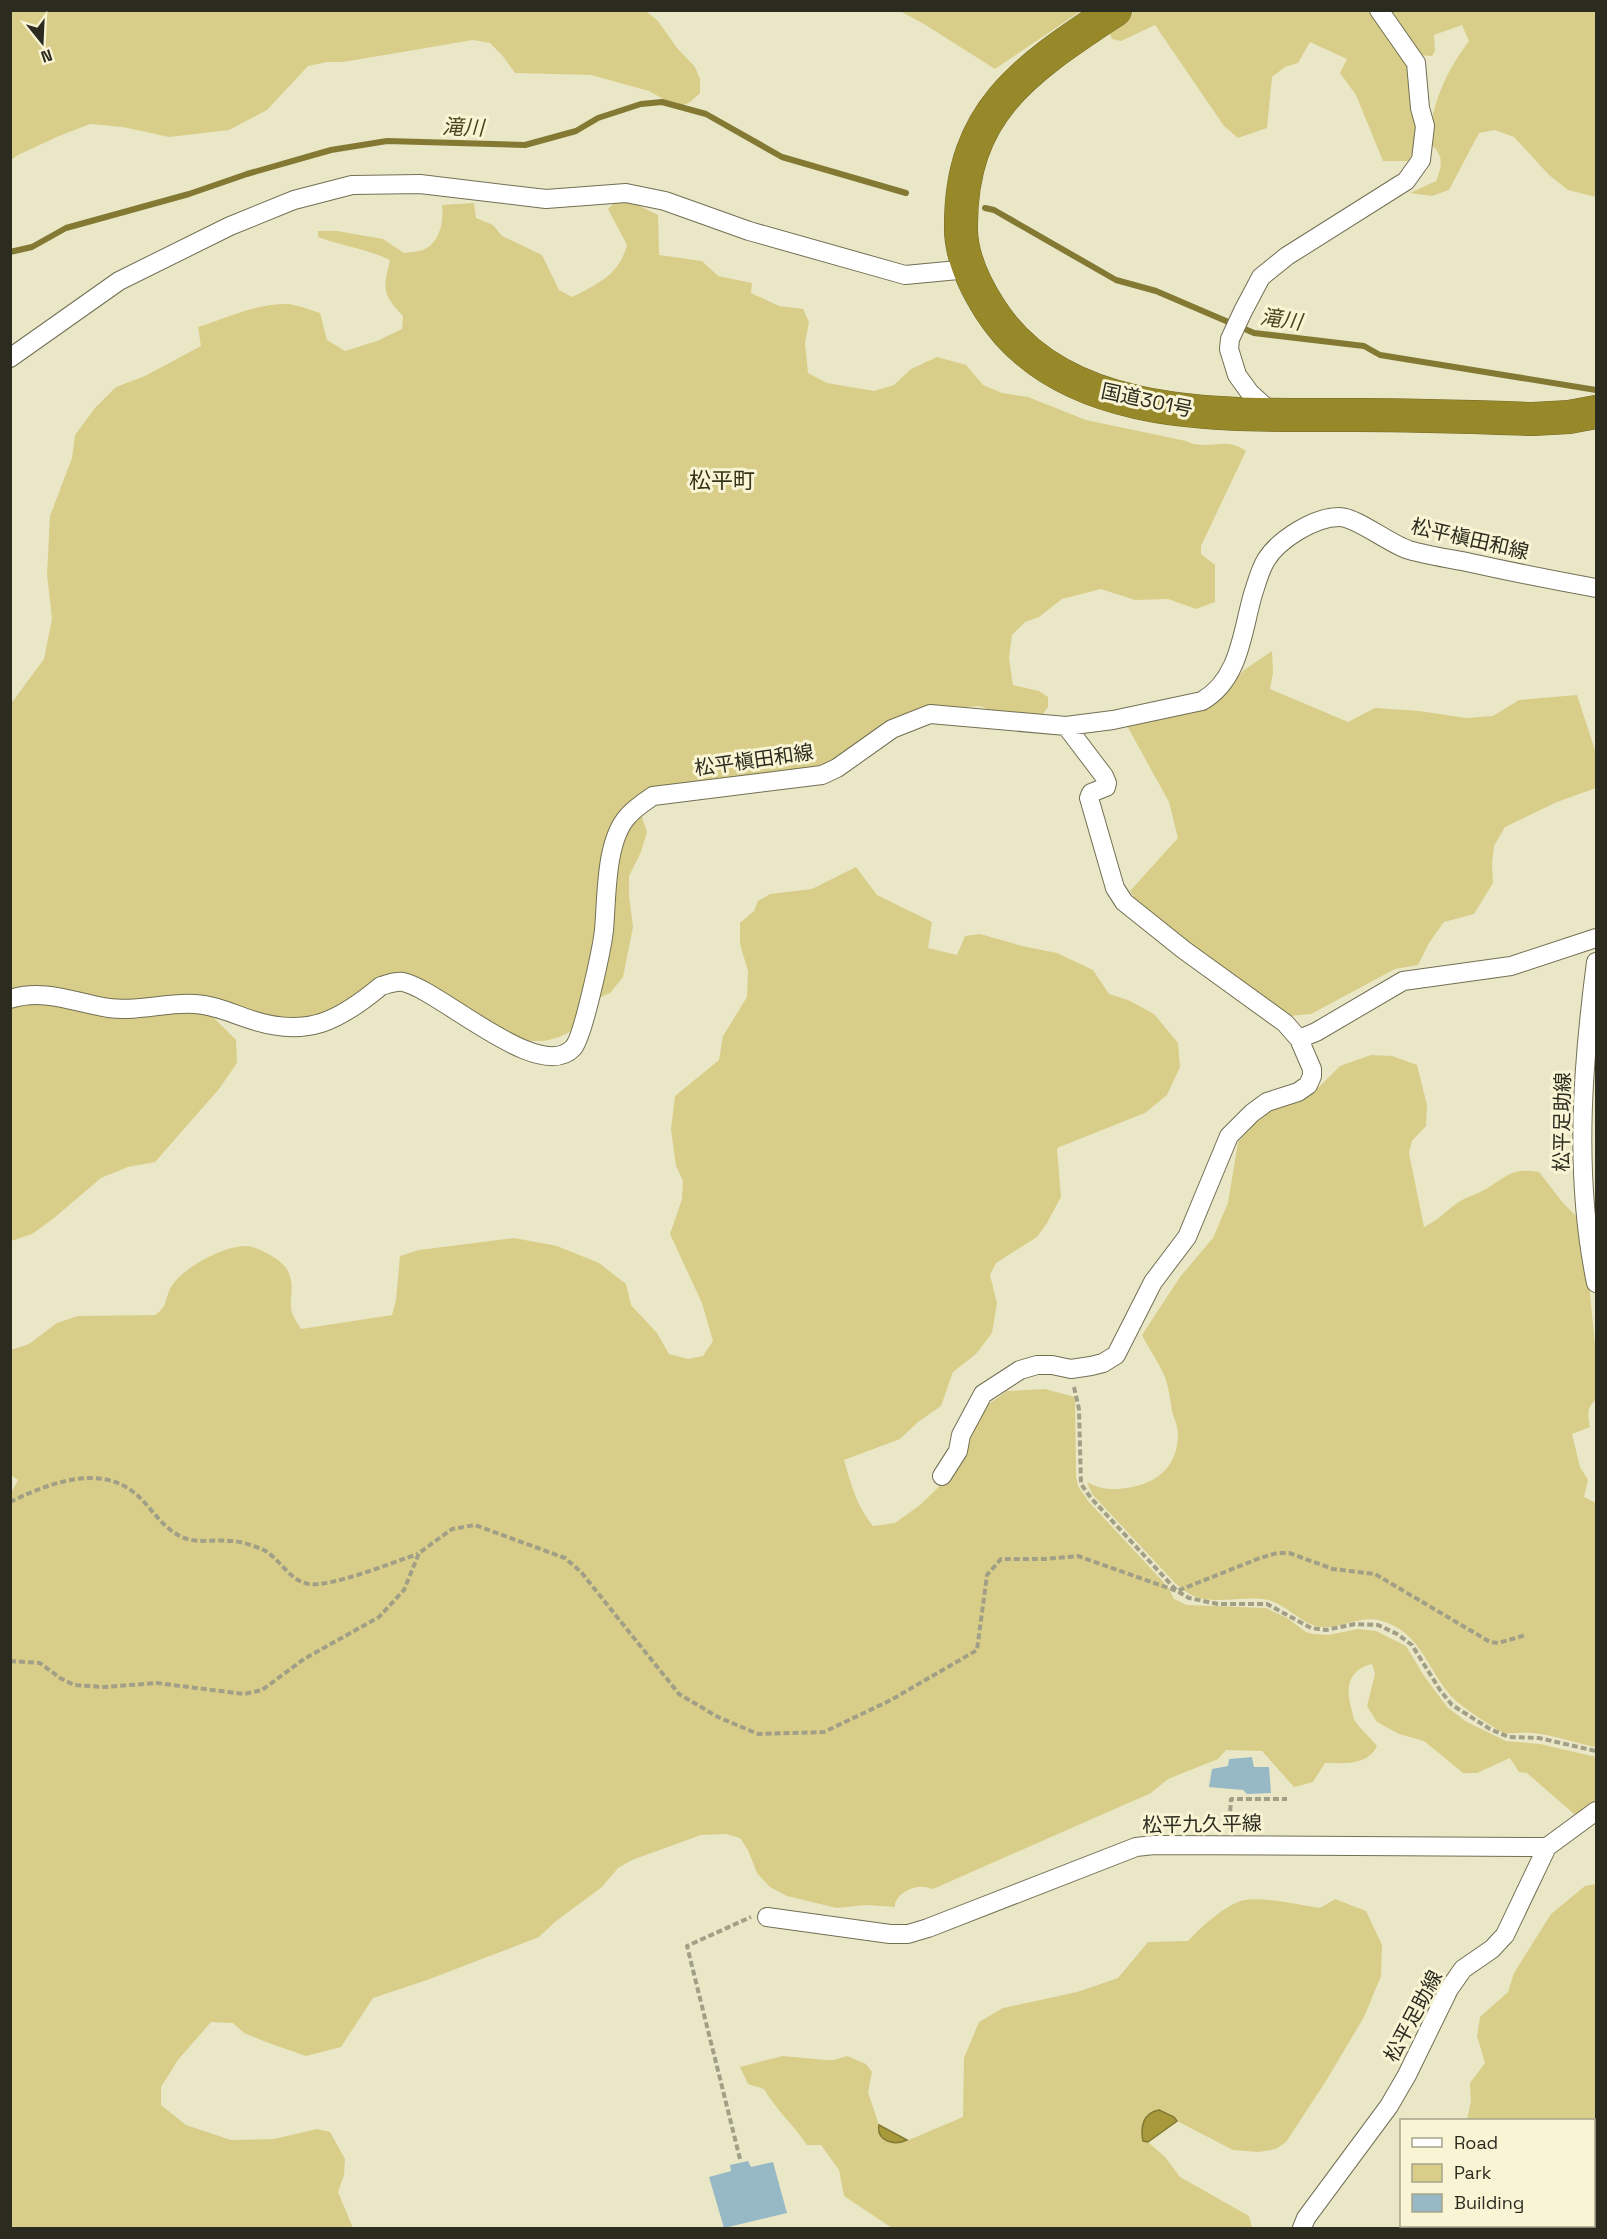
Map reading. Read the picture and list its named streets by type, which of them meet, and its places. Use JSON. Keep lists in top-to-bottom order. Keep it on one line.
{"streets":{"highway":["国道301号"],"street":["松平槇田和線","松平足助線","松平九久平線"]},"crossings":[["松平足助線","松平九久平線"]],"districts":["松平町"],"water":["滝川"],"legend":["Road","Park","Building"],"north":"bottom"}
